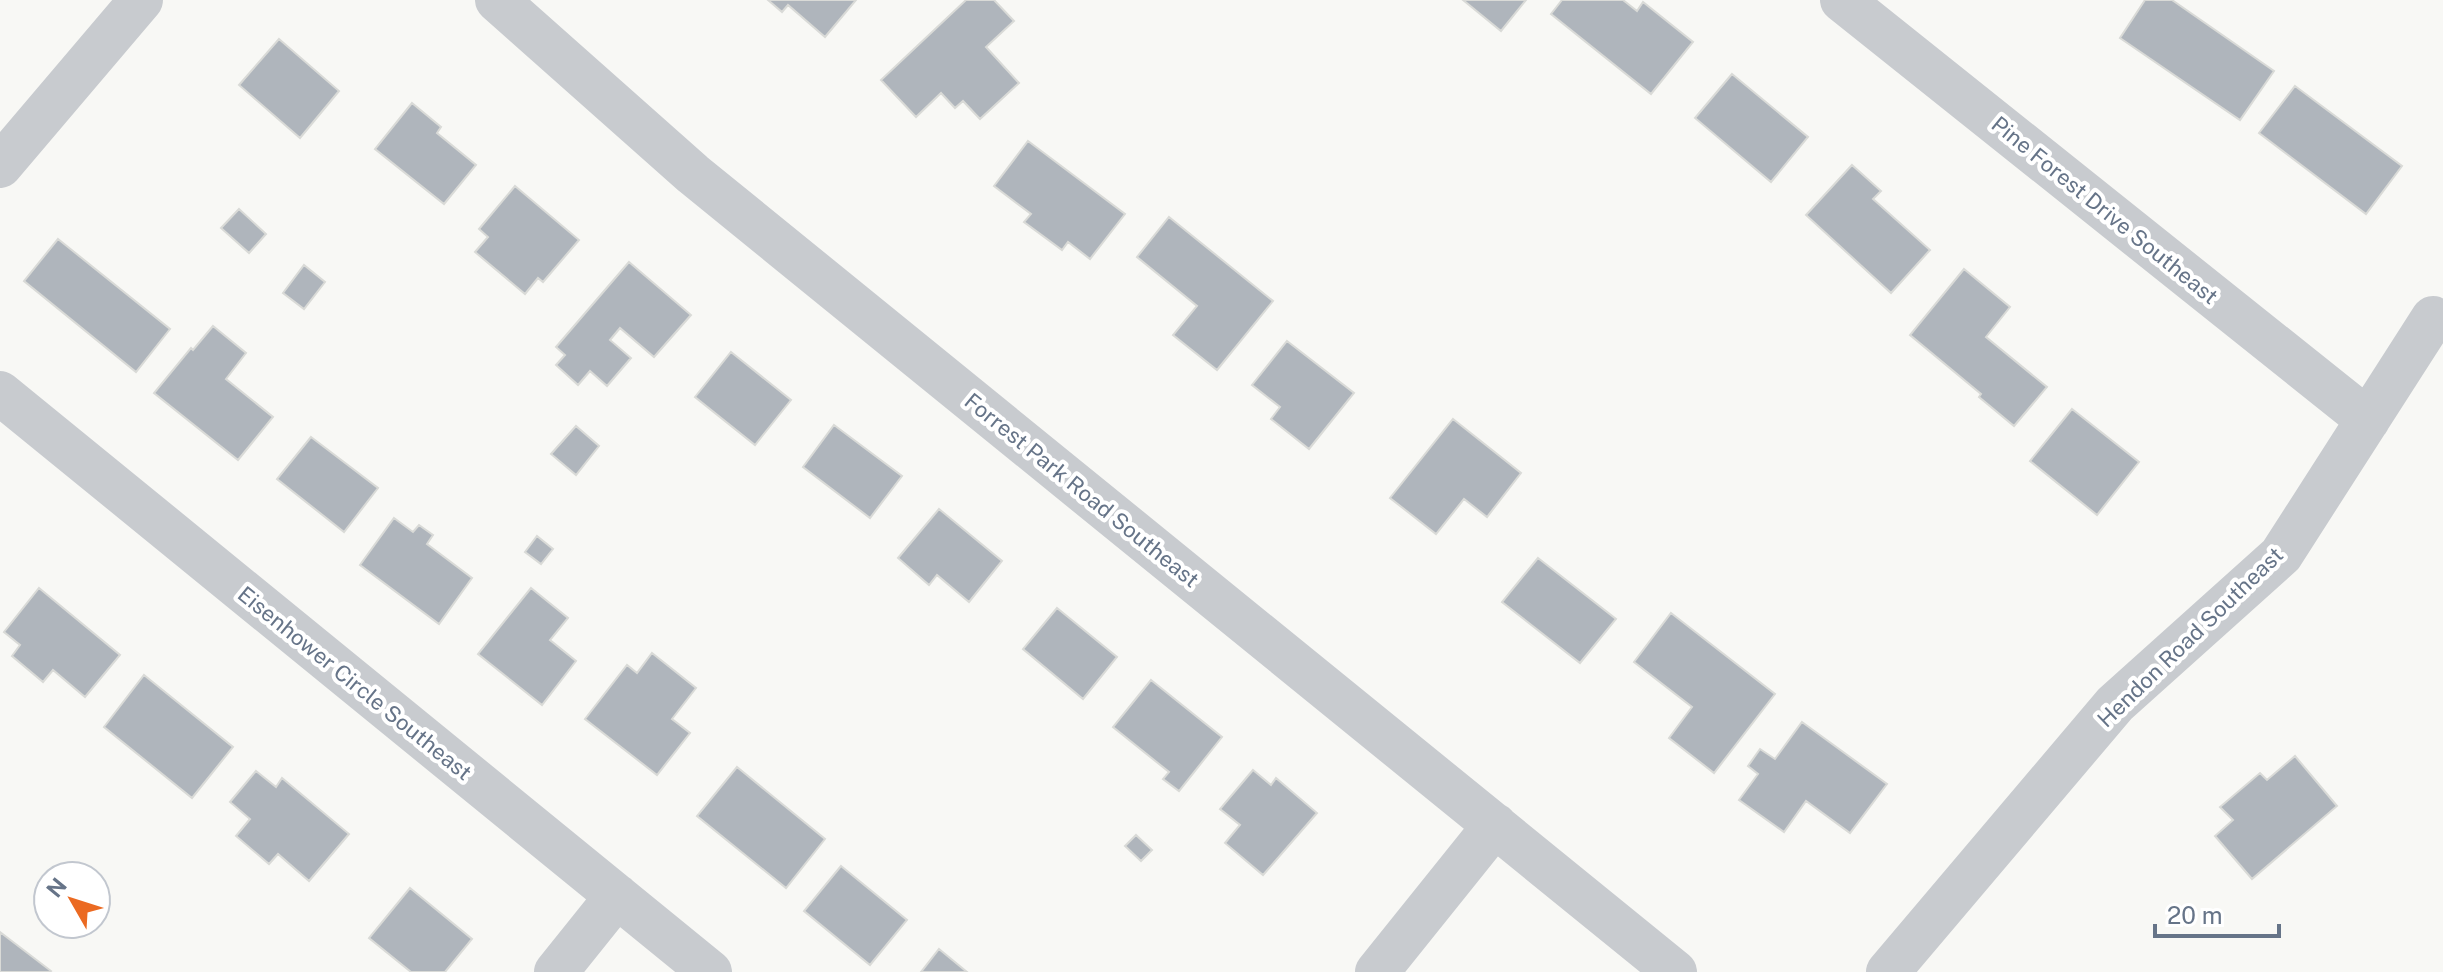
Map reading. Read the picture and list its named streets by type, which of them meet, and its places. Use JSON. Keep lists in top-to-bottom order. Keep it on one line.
{"streets":{"street":["Pine Forest Drive Southeast","Forrest Park Road Southeast","Hendon Road Southeast","Eisenhower Circle Southeast"]},"crossings":[["Pine Forest Drive Southeast","Hendon Road Southeast"]],"scale_bar":"20 m","north":"top left"}
